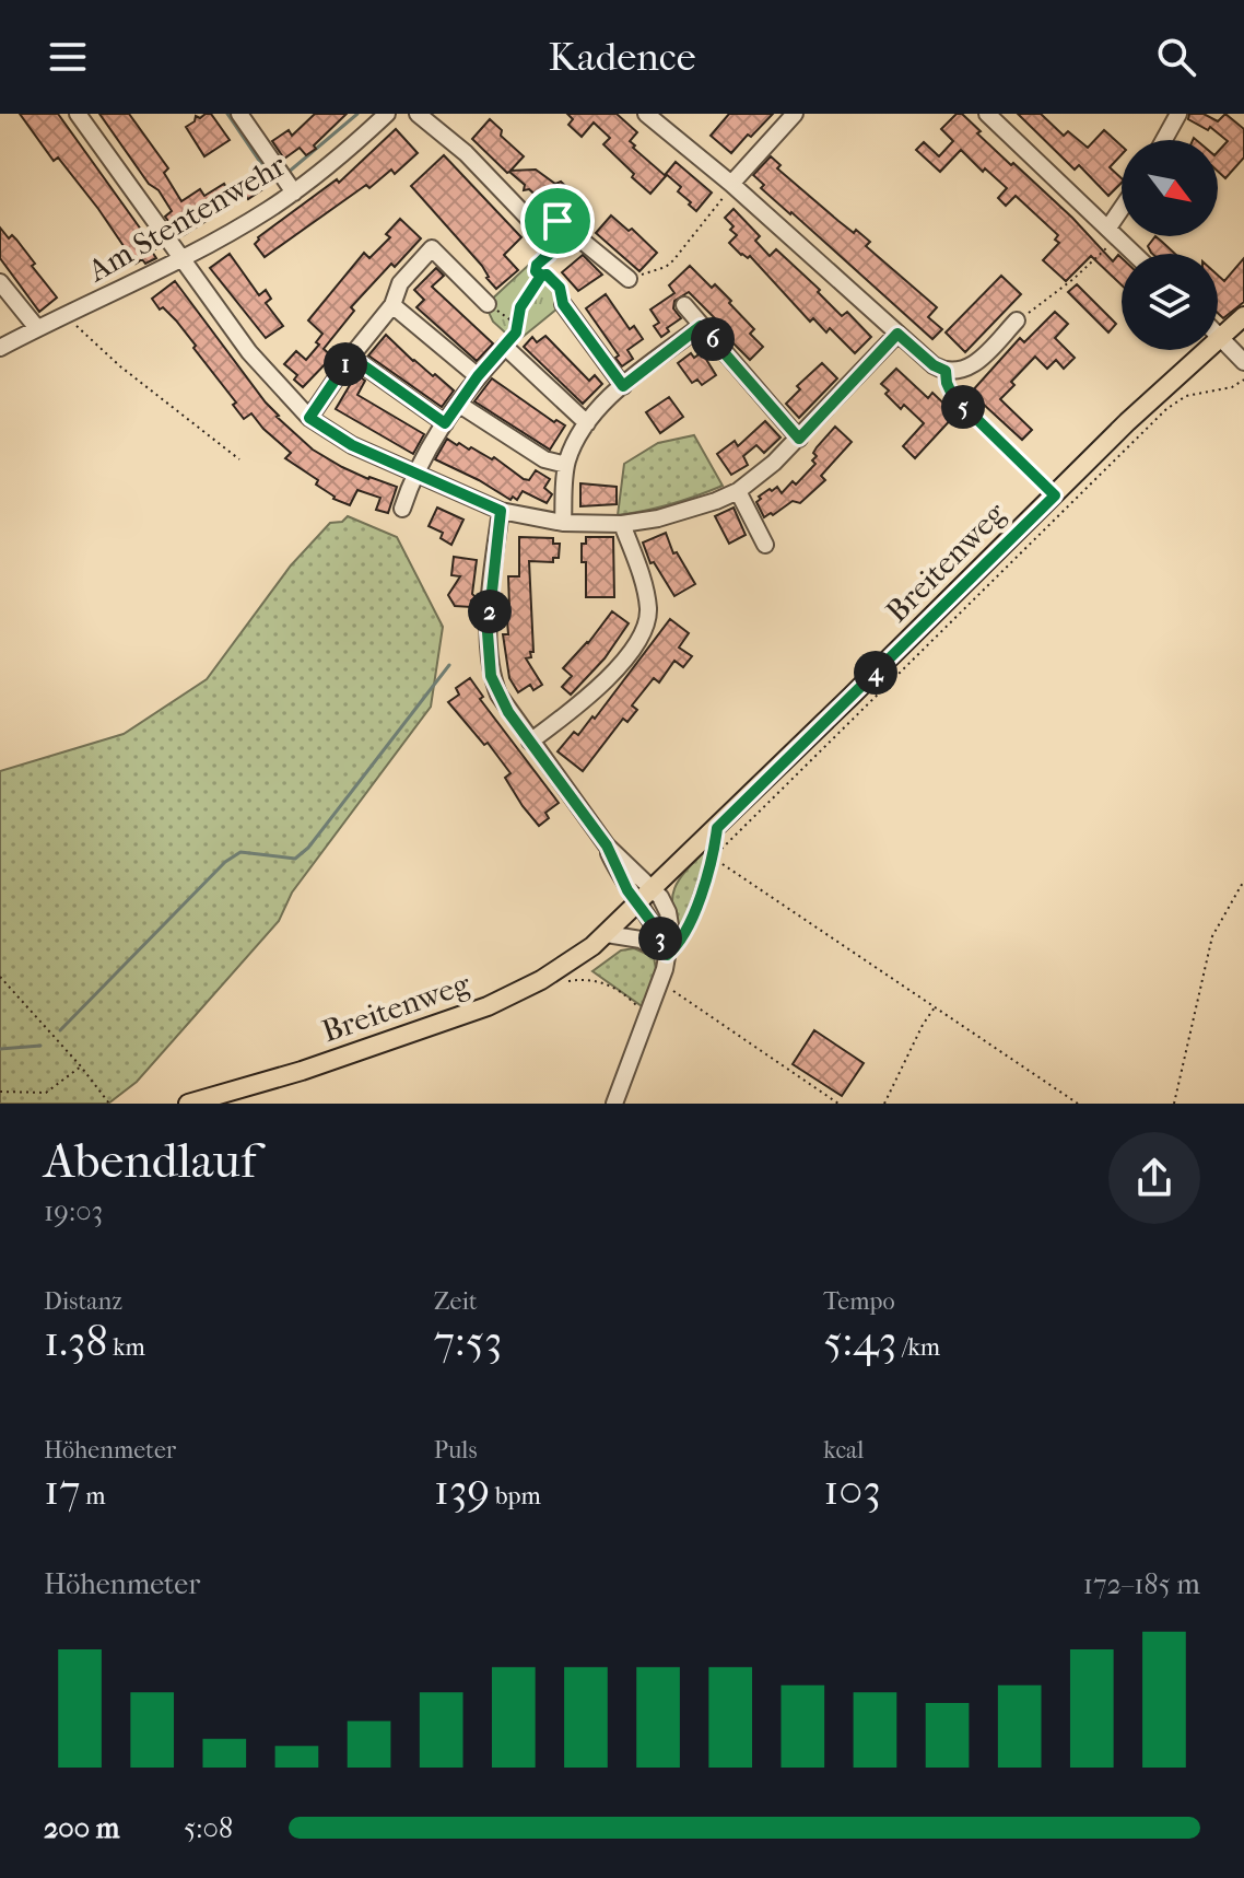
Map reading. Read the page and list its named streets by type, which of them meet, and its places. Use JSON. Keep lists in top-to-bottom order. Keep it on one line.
{"streets":{"main road":["Breitenweg"],"street":["Am Stentenwehr"]},"north":"bottom right","page":{"header":"Kadence","pins":["6","1","5","2","4","3"],"heading":["Abendlauf","19:03"],"stats":[["Distanz","1.38 km"],["Zeit","7:53"],["Tempo","5:43 /km"],["Höhenmeter","17 m"],["Puls","139 bpm"],["kcal","103"]],"chart":["Höhenmeter","172–185 m"],"list":[{"name":"200 m","note":"5:08"}]}}
